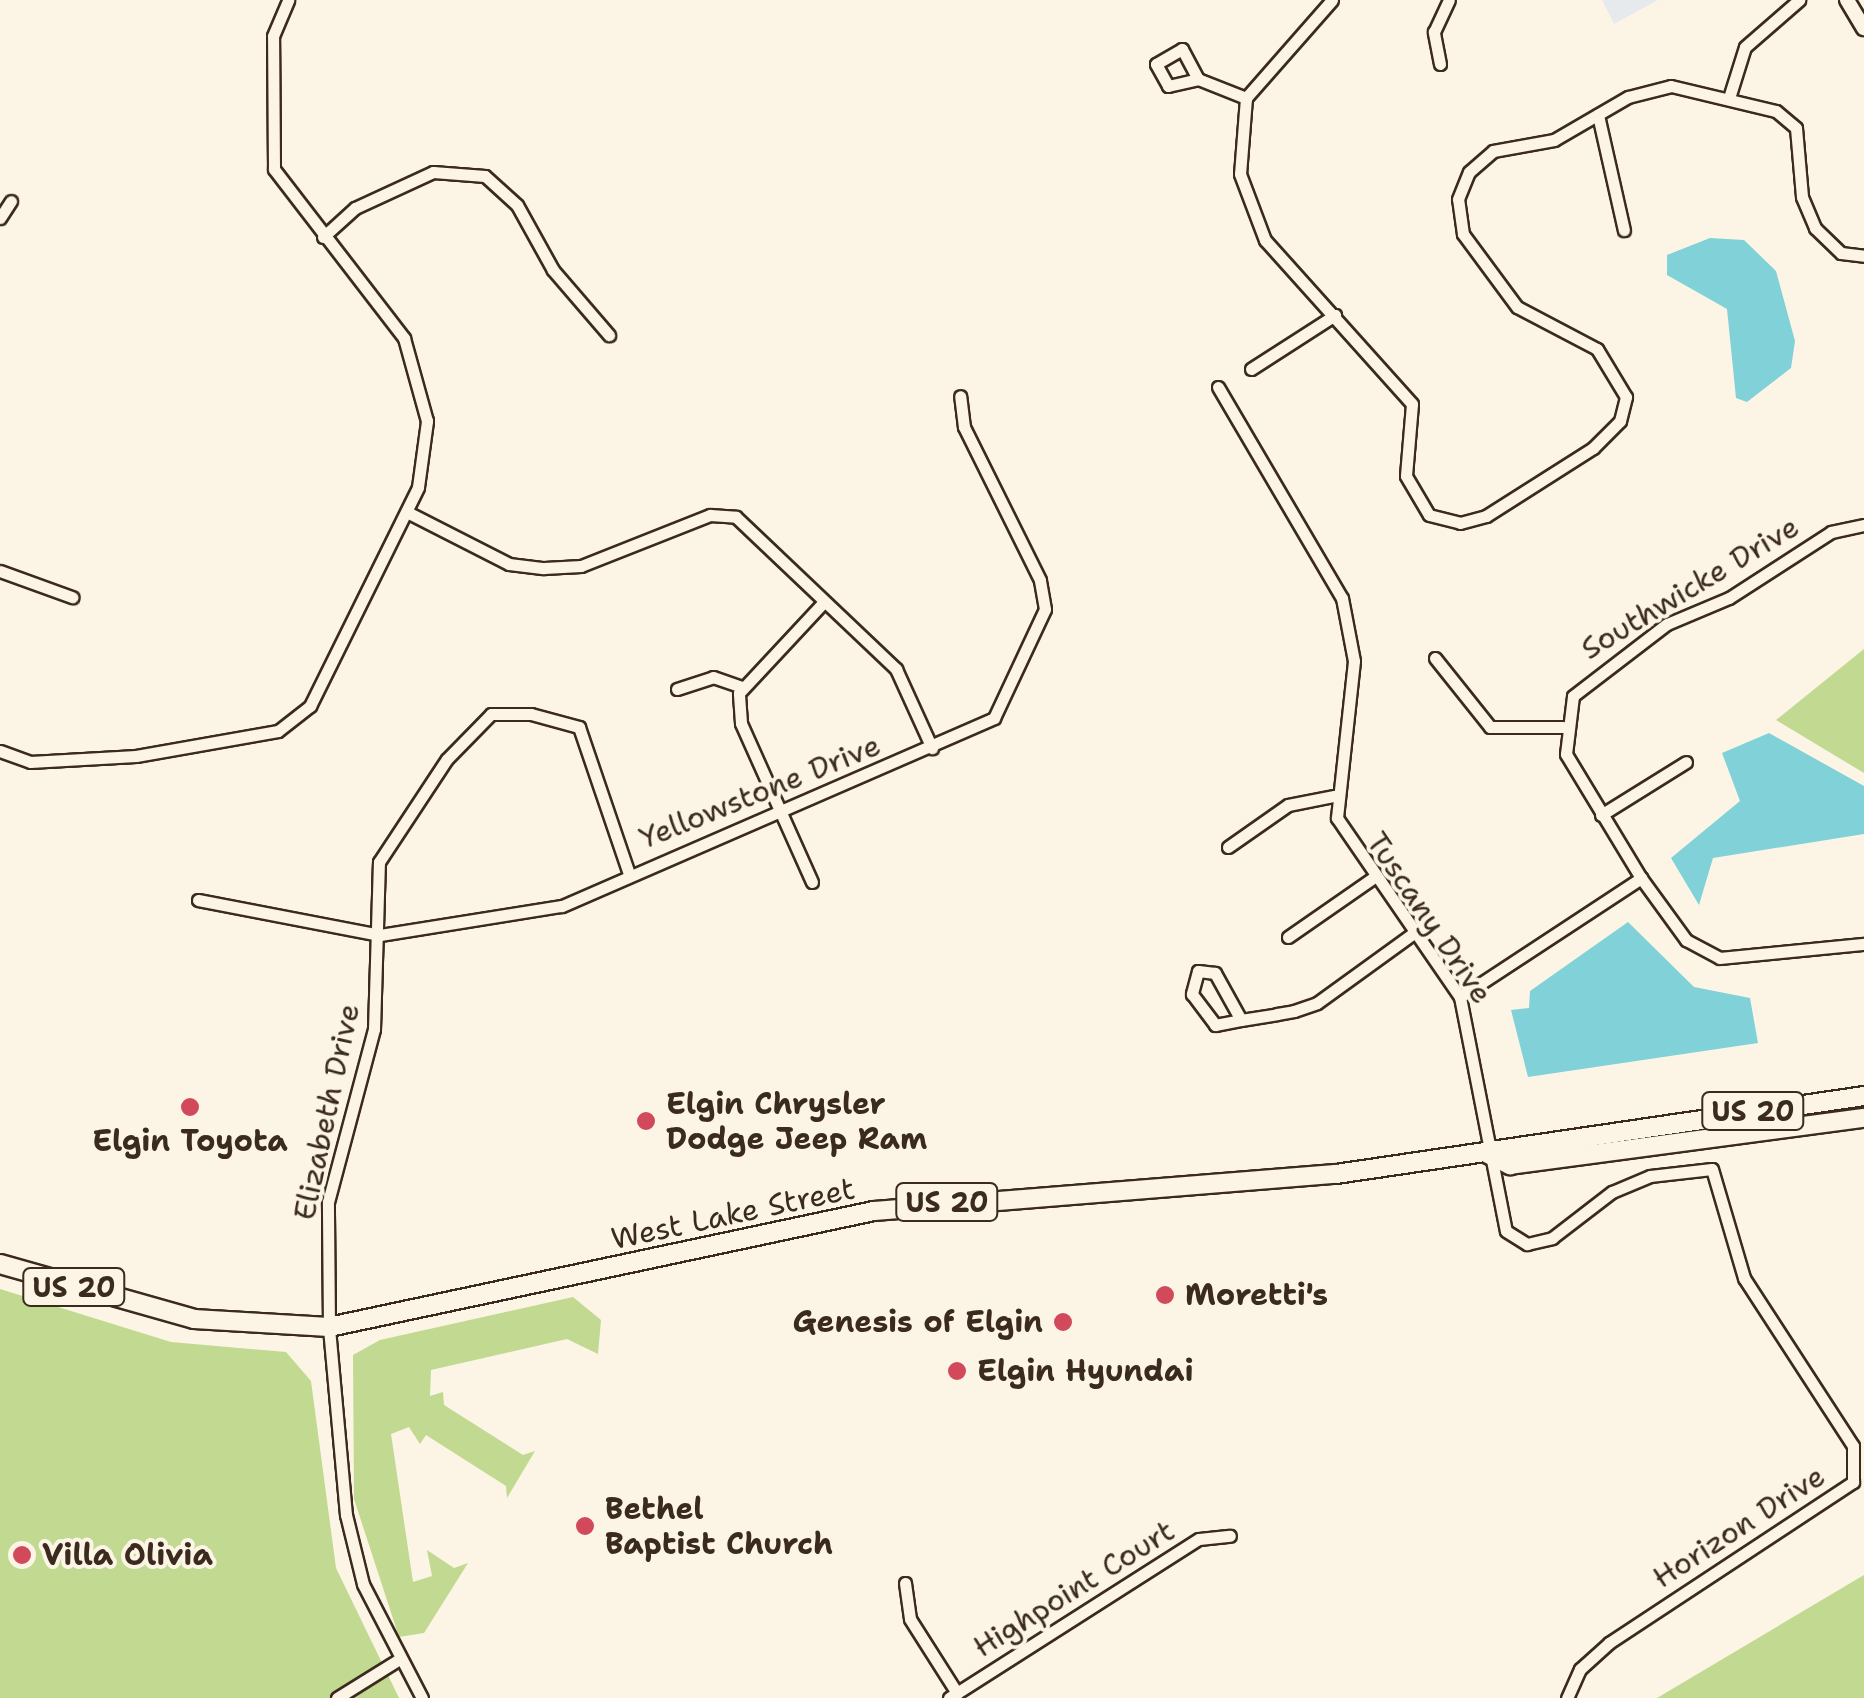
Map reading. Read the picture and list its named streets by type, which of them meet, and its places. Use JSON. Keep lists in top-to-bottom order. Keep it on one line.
{"streets":{"highway":["US 20","West Lake Street"],"street":["Southwicke Drive","Yellowstone Drive","Tuscany Drive","Elizabeth Drive","Horizon Drive","Highpoint Court"]},"crossings":[["Yellowstone Drive","Elizabeth Drive"],["Tuscany Drive","West Lake Street"],["Tuscany Drive","Horizon Drive"],["Elizabeth Drive","West Lake Street"],["West Lake Street","Horizon Drive"]],"places":["Elgin Toyota","Elgin Chrysler Dodge Jeep Ram","Moretti's","Genesis of Elgin","Elgin Hyundai","Bethel Baptist Church","Villa Olivia"]}
